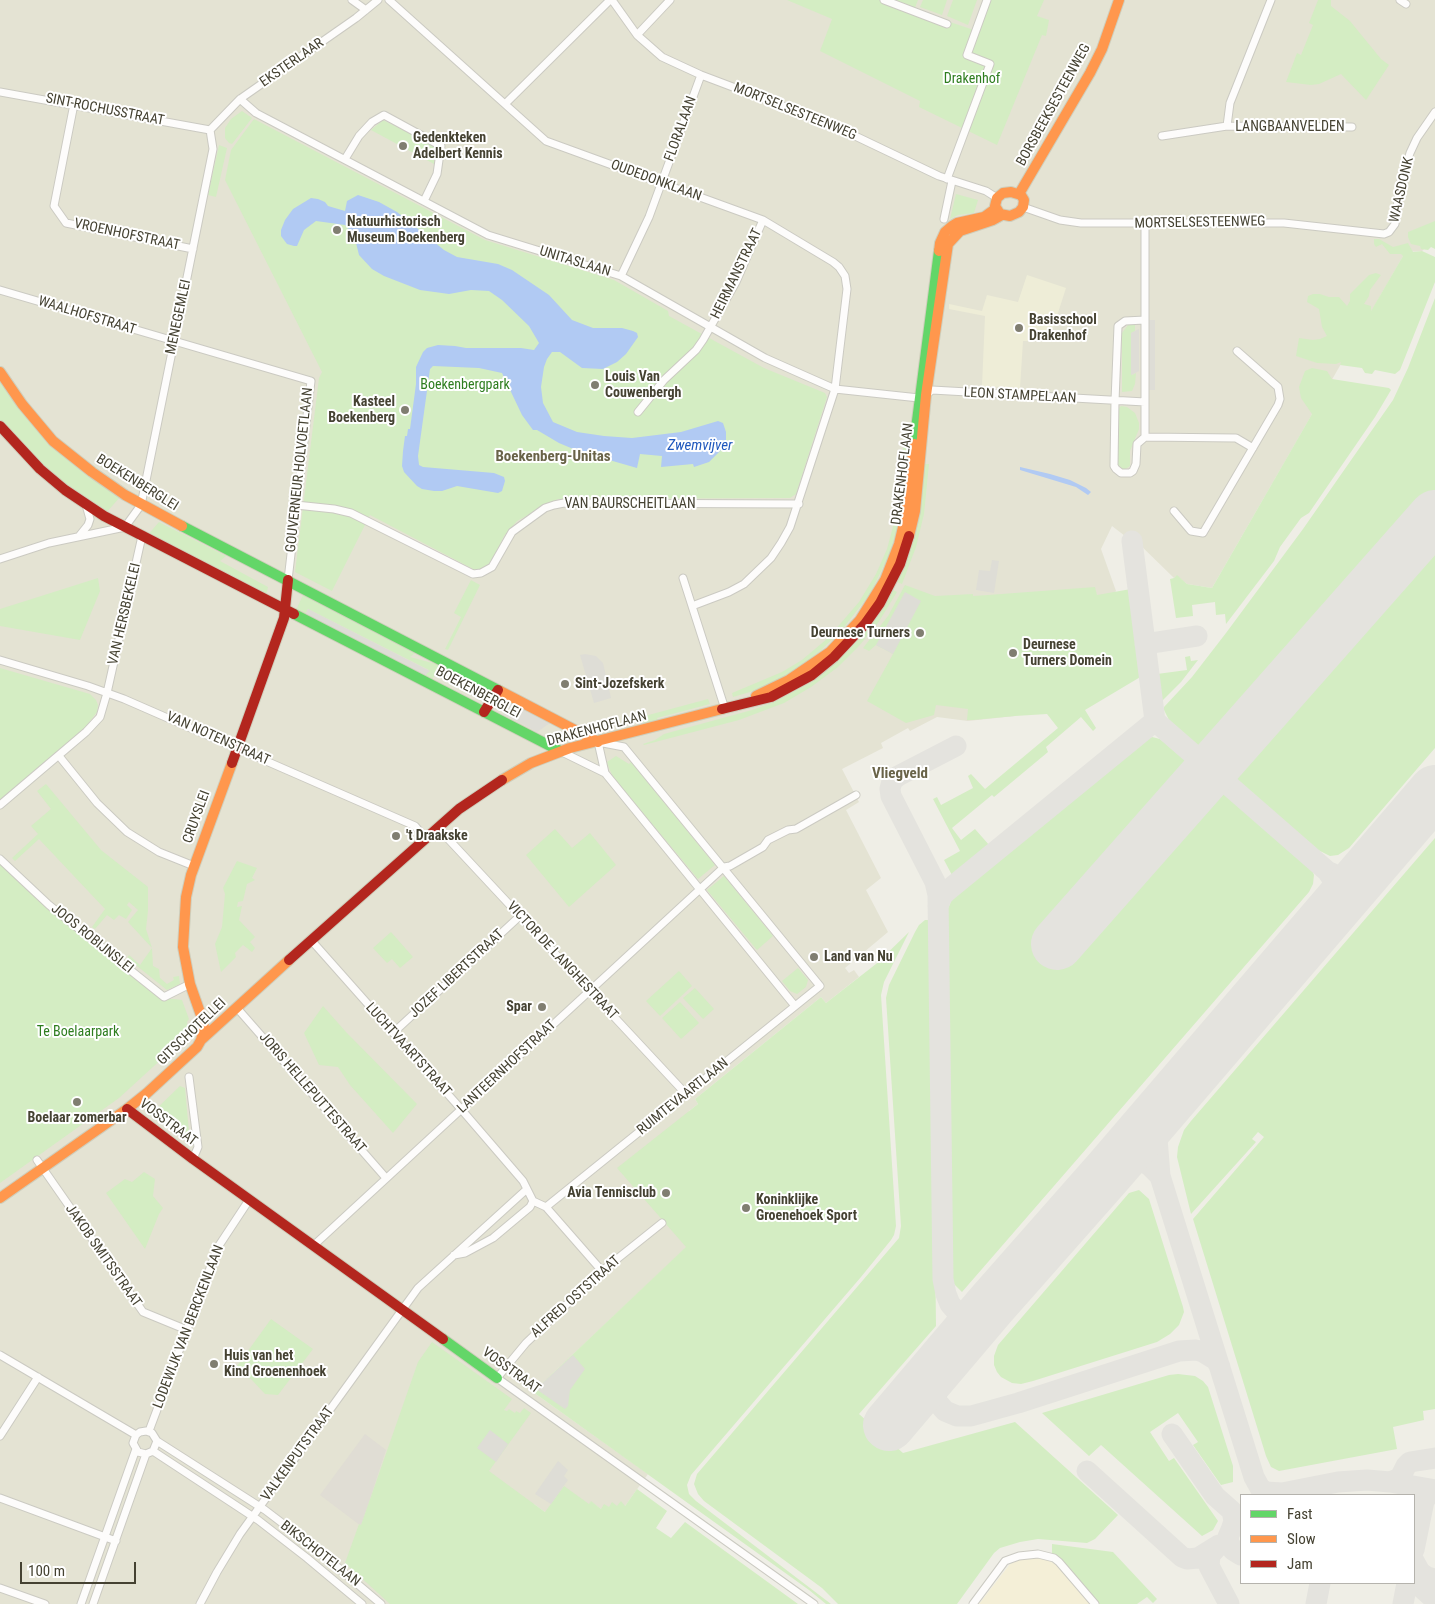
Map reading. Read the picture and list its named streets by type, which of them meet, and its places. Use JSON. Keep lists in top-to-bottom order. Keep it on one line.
{"streets":{"street":["EKSTERLAAR","BORSBEEKSESTEENWEG","SINT-ROCHUSSTRAAT","MORTSELSESTEENWEG","LANGBAANVELDEN","FLORALAAN","OUDEDONKLAAN","WAASDONK","VROENHOFSTRAAT","UNITASLAAN","HEIRMANSTRAAT","WAALHOFSTRAAT","MENEGEMLEI","LEON STAMPELAAN","GOUVERNEUR HOLVOETLAAN","DRAKENHOFLAAN","BOEKENBERGLEI","VAN BAURSCHEITLAAN","VAN HERSBEKELEI","VAN NOTENSTRAAT","CRUYSLEI","JOOS ROBIJNSLEI","VICTOR DE LANGHESTRAAT","JOZEF LIBERTSTRAAT","GITSCHOTELLEI","LUCHTVAARTSTRAAT","LANTEERNHOFSTRAAT","JORIS HELLEPUTTESTRAAT","RUIMTEVAARTLAAN","VOSSTRAAT","JAKOB SMITSSTRAAT","ALFRED OSTSTRAAT","LODEWIJK VAN BERCKENLAAN","VALKENPUTSTRAAT","BIKSCHOTELAAN"]},"crossings":[["EKSTERLAAR","SINT-ROCHUSSTRAAT"],["EKSTERLAAR","UNITASLAAN"],["EKSTERLAAR","MENEGEMLEI"],["BORSBEEKSESTEENWEG","MORTSELSESTEENWEG"],["BORSBEEKSESTEENWEG","DRAKENHOFLAAN"],["SINT-ROCHUSSTRAAT","VROENHOFSTRAAT"],["SINT-ROCHUSSTRAAT","MENEGEMLEI"],["MORTSELSESTEENWEG","FLORALAAN"],["MORTSELSESTEENWEG","WAASDONK"],["MORTSELSESTEENWEG","DRAKENHOFLAAN"],["FLORALAAN","OUDEDONKLAAN"],["FLORALAAN","UNITASLAAN"],["OUDEDONKLAAN","UNITASLAAN"],["OUDEDONKLAAN","HEIRMANSTRAAT"],["OUDEDONKLAAN","VAN BAURSCHEITLAAN"],["VROENHOFSTRAAT","MENEGEMLEI"],["UNITASLAAN","HEIRMANSTRAAT"],["UNITASLAAN","LEON STAMPELAAN"],["UNITASLAAN","DRAKENHOFLAAN"],["WAALHOFSTRAAT","MENEGEMLEI"],["WAALHOFSTRAAT","GOUVERNEUR HOLVOETLAAN"],["MENEGEMLEI","GOUVERNEUR HOLVOETLAAN"],["MENEGEMLEI","BOEKENBERGLEI"],["LEON STAMPELAAN","DRAKENHOFLAAN"],["GOUVERNEUR HOLVOETLAAN","BOEKENBERGLEI"],["GOUVERNEUR HOLVOETLAAN","VAN BAURSCHEITLAAN"],["DRAKENHOFLAAN","BOEKENBERGLEI"],["DRAKENHOFLAAN","VAN NOTENSTRAAT"],["DRAKENHOFLAAN","VICTOR DE LANGHESTRAAT"],["DRAKENHOFLAAN","GITSCHOTELLEI"],["BOEKENBERGLEI","VAN HERSBEKELEI"],["BOEKENBERGLEI","CRUYSLEI"],["BOEKENBERGLEI","LANTEERNHOFSTRAAT"],["BOEKENBERGLEI","RUIMTEVAARTLAAN"],["VAN HERSBEKELEI","VAN NOTENSTRAAT"],["VAN NOTENSTRAAT","CRUYSLEI"],["CRUYSLEI","JOOS ROBIJNSLEI"],["CRUYSLEI","GITSCHOTELLEI"],["VICTOR DE LANGHESTRAAT","JOZEF LIBERTSTRAAT"],["VICTOR DE LANGHESTRAAT","LANTEERNHOFSTRAAT"],["VICTOR DE LANGHESTRAAT","RUIMTEVAARTLAAN"],["JOZEF LIBERTSTRAAT","LUCHTVAARTSTRAAT"],["GITSCHOTELLEI","LUCHTVAARTSTRAAT"],["GITSCHOTELLEI","JORIS HELLEPUTTESTRAAT"],["GITSCHOTELLEI","VOSSTRAAT"],["GITSCHOTELLEI","JAKOB SMITSSTRAAT"],["LUCHTVAARTSTRAAT","LANTEERNHOFSTRAAT"],["LUCHTVAARTSTRAAT","VALKENPUTSTRAAT"],["LANTEERNHOFSTRAAT","JORIS HELLEPUTTESTRAAT"],["LANTEERNHOFSTRAAT","VOSSTRAAT"],["VOSSTRAAT","ALFRED OSTSTRAAT"],["VOSSTRAAT","LODEWIJK VAN BERCKENLAAN"],["VOSSTRAAT","VALKENPUTSTRAAT"],["JAKOB SMITSSTRAAT","LODEWIJK VAN BERCKENLAAN"],["LODEWIJK VAN BERCKENLAAN","BIKSCHOTELAAN"],["VALKENPUTSTRAAT","BIKSCHOTELAAN"]],"districts":["Boekenberg-Unitas","Vliegveld"],"water":["Zwemvijver"],"parks":["Drakenhof","Boekenbergpark","Te Boelaarpark"],"places":["Gedenkteken Adelbert Kennis","Natuurhistorisch Museum Boekenberg","Basisschool Drakenhof","Louis Van Couwenbergh","Kasteel Boekenberg","Deurnese Turners","Deurnese Turners Domein","Sint-Jozefskerk","'t Draakske","Land van Nu","Spar","Boelaar zomerbar","Avia Tennisclub","Koninklijke Groenehoek Sport","Huis van het Kind Groenenhoek"],"legend":["Fast","Slow","Jam"],"scale_bar":"100 m"}
